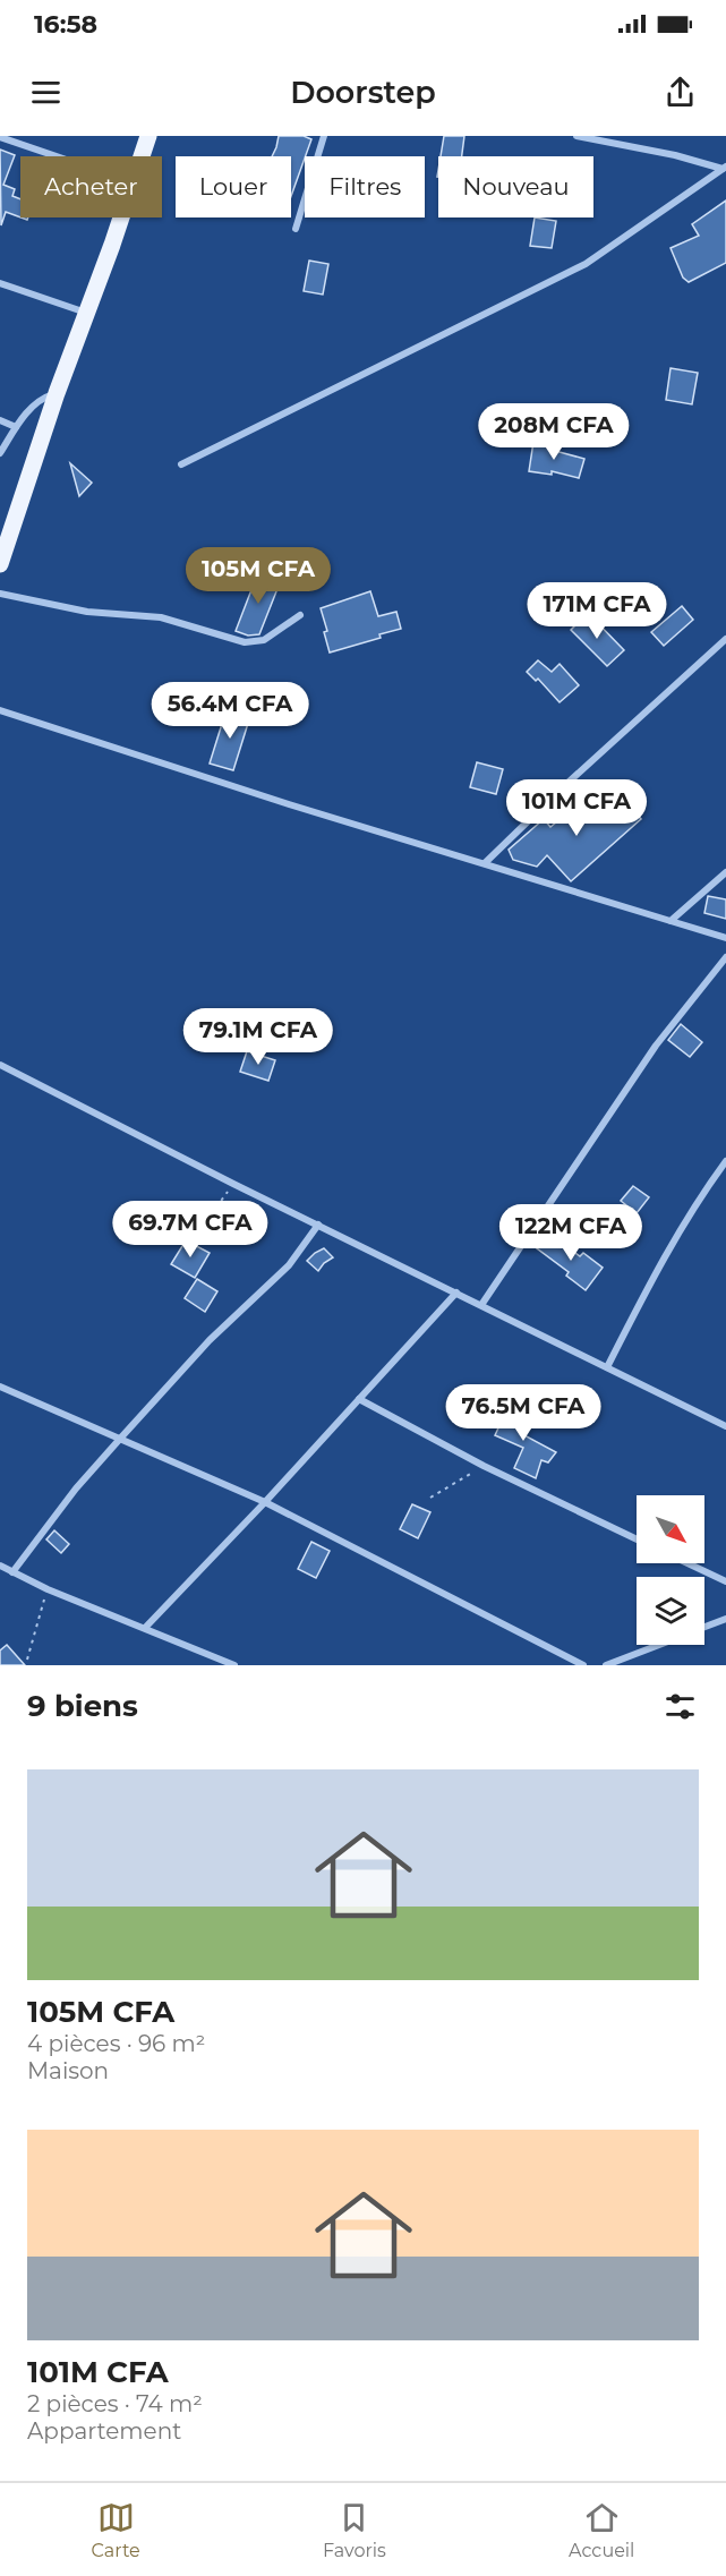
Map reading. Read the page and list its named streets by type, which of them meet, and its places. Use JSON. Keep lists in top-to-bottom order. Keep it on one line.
{"north":"bottom right","page":{"status":"16:58","header":"Doorstep","chip":["Acheter","Louer","Filtres","Nouveau"],"price":["208M CFA","105M CFA","171M CFA","56.4M CFA","101M CFA","79.1M CFA","69.7M CFA","122M CFA","76.5M CFA"],"heading":"9 biens","list":[{"name":"105M CFA","note":"4 pièces · 96 m² · Maison"},{"name":"101M CFA","note":"2 pièces · 74 m² · Appartement"}],"tabs":["Carte","Favoris","Accueil"]}}
